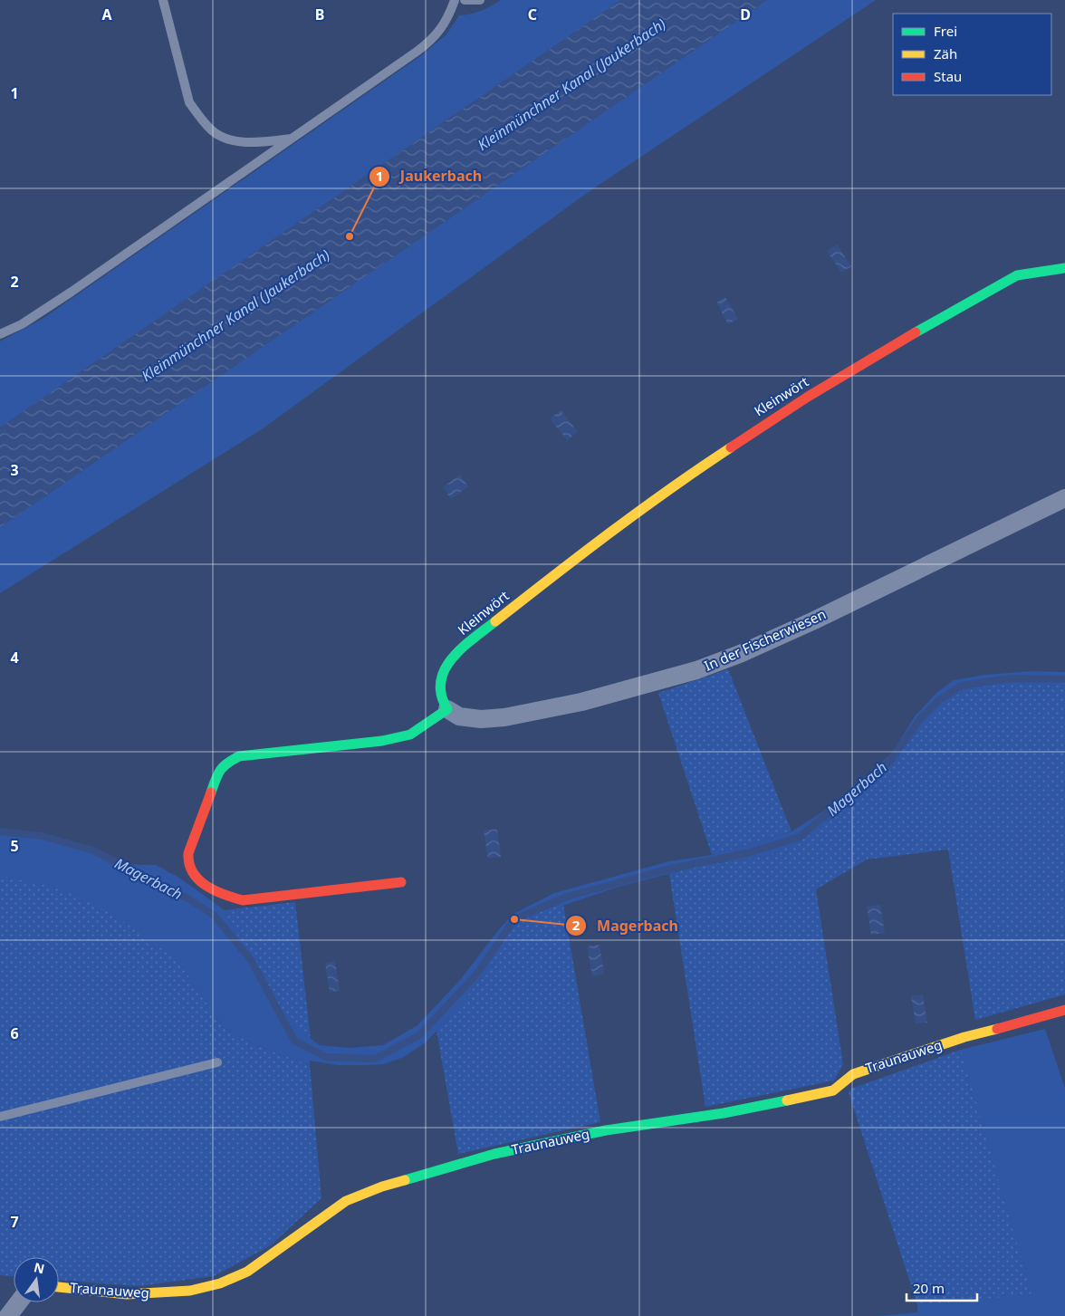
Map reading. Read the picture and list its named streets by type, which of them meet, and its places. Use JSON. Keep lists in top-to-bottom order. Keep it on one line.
{"streets":{"street":["Kleinwört","In der Fischerwiesen","Traunauweg"]},"crossings":[["Kleinwört","In der Fischerwiesen"]],"water":["Kleinmünchner Kanal (Jaukerbach)","Magerbach"],"places":["Jaukerbach","Magerbach"],"legend":["Frei","Zäh","Stau"],"scale_bar":"20 m","north":"top","grid":{"columns":["A","B","C","D"],"rows":["1","2","3","4","5","6","7"]}}
